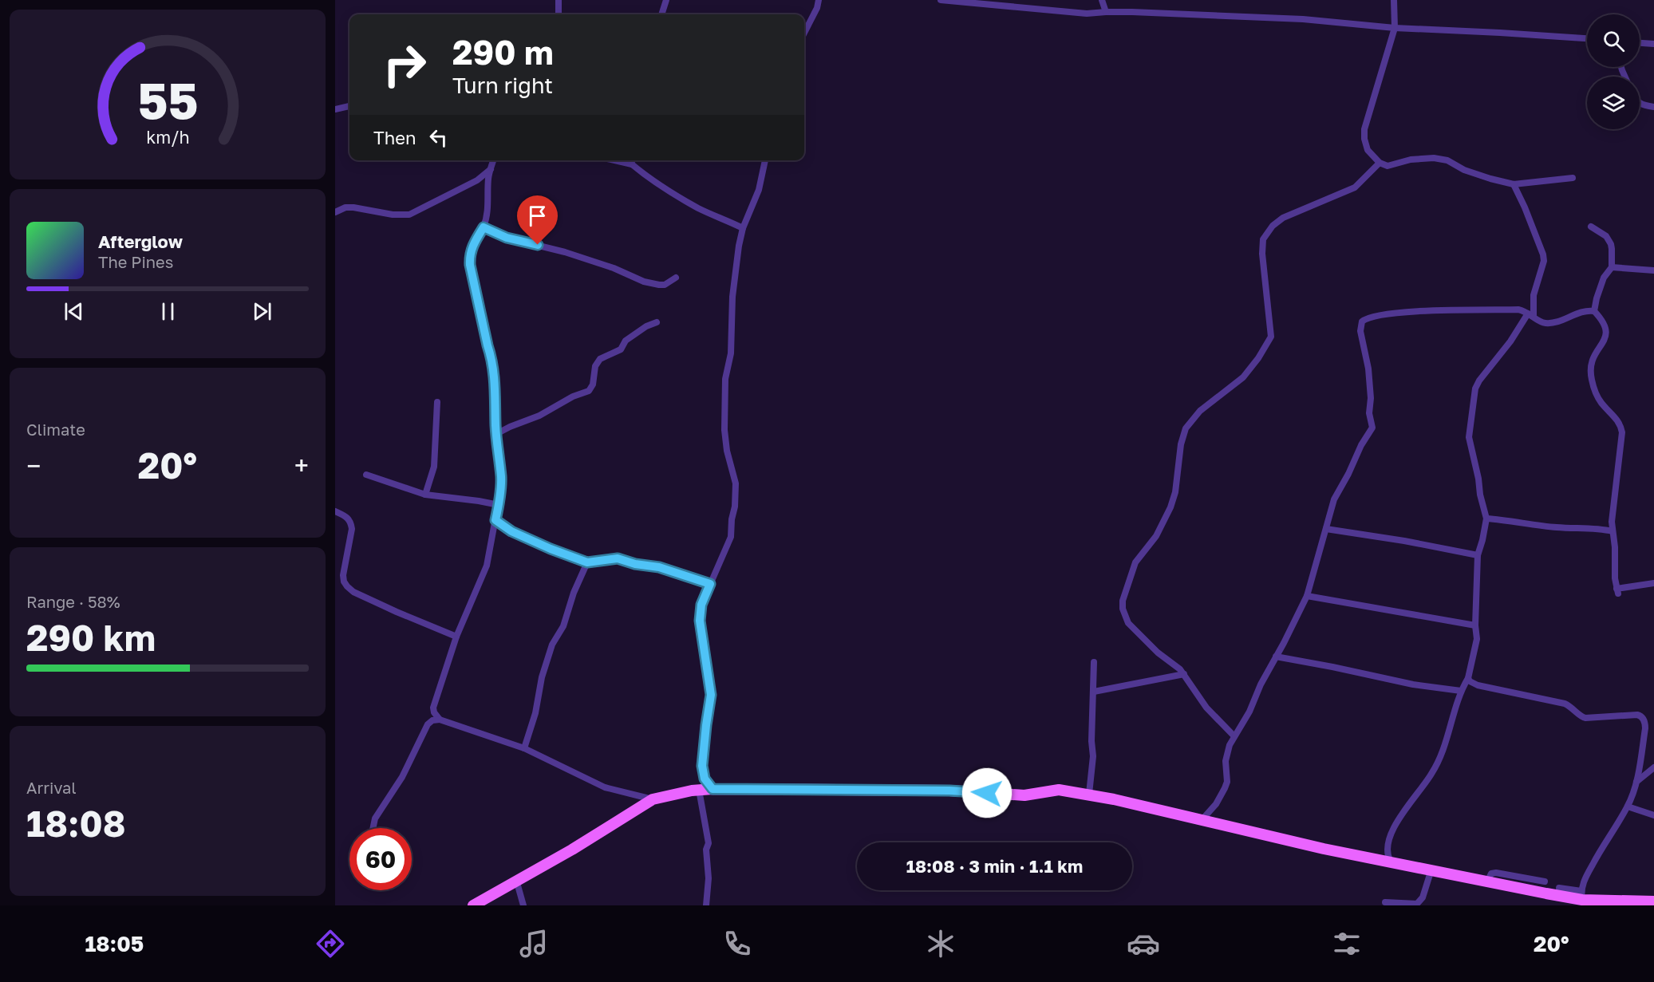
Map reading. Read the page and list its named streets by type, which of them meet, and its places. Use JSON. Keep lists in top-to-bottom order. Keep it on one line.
{"page":{"turn":["290 m","Turn right"],"then":"Then","song":["Afterglow","The Pines"],"tile":["Climate",["Range · 58%","290 km"],["Arrival","18:08"]],"heat":["−","20°","+"],"limit":"60","trip":"18:08 · 3 min · 1.1 km","tabs":["18:05","20°"],"gauge":["55","km/h"]}}
